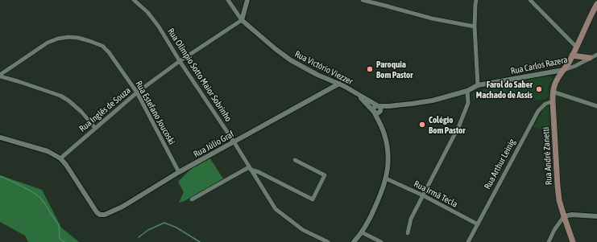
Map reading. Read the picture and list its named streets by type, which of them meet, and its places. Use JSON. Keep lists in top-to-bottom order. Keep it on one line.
{"streets":{"main road":["Rua André Zanetti"],"street":["Rua Carlos Razera","Rua Victório Viezzer","Rua Olímpio Sotto Maior Sobrinho","Rua Inglês de Souza","Rua Estefano Joucoski","Rua Júlio Graf","Rua Arthur Leinig","Rua Irmã Tecla"]},"crossings":[["Rua Carlos Razera","Rua Victório Viezzer"],["Rua Carlos Razera","Rua André Zanetti"],["Rua Victório Viezzer","Rua Inglês de Souza"],["Rua Victório Viezzer","Rua Júlio Graf"],["Rua Victório Viezzer","Rua Irmã Tecla"],["Rua Olímpio Sotto Maior Sobrinho","Rua Inglês de Souza"],["Rua Olímpio Sotto Maior Sobrinho","Rua Júlio Graf"],["Rua Inglês de Souza","Rua Estefano Joucoski"],["Rua Inglês de Souza","Rua Júlio Graf"],["Rua Estefano Joucoski","Rua Júlio Graf"],["Rua André Zanetti","Rua Arthur Leinig"],["Rua Arthur Leinig","Rua Irmã Tecla"]],"places":["Paroquia Bom Pastor","Farol do Saber Machado de Assis","Colégio Bom Pastor"]}
